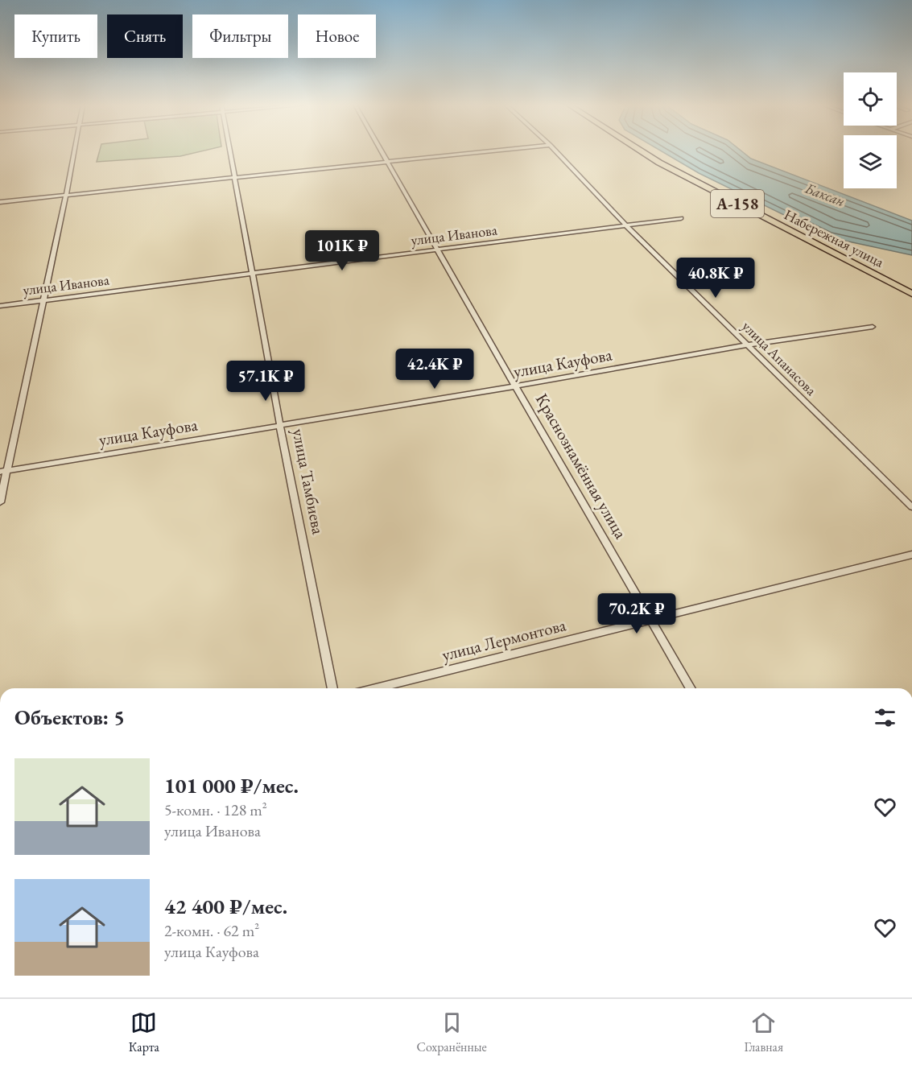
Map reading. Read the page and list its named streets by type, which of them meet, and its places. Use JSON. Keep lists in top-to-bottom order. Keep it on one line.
{"streets":{"main road":["А-158","Набережная улица"],"street":["улица Иванова","улица Апанасова","улица Кауфова","Краснознамённая улица","улица Тамбиева","улица Лермонтова"]},"crossings":[["улица Иванова","улица Апанасова"],["улица Иванова","Краснознамённая улица"],["улица Иванова","улица Тамбиева"],["улица Апанасова","улица Кауфова"],["улица Кауфова","Краснознамённая улица"],["улица Кауфова","улица Тамбиева"],["Краснознамённая улица","улица Лермонтова"]],"water":["Баксан"],"page":{"chip":["Купить","Снять","Фильтры","Новое"],"price":["101K ₽","40.8K ₽","42.4K ₽","57.1K ₽","70.2K ₽"],"heading":"Объектов: 5","list":[{"name":"101 000 ₽/мес.","note":"5-комн. · 128 m² · улица Иванова"},{"name":"42 400 ₽/мес.","note":"2-комн. · 62 m² · улица Кауфова"}],"tabs":["Карта","Сохранённые","Главная"]}}
